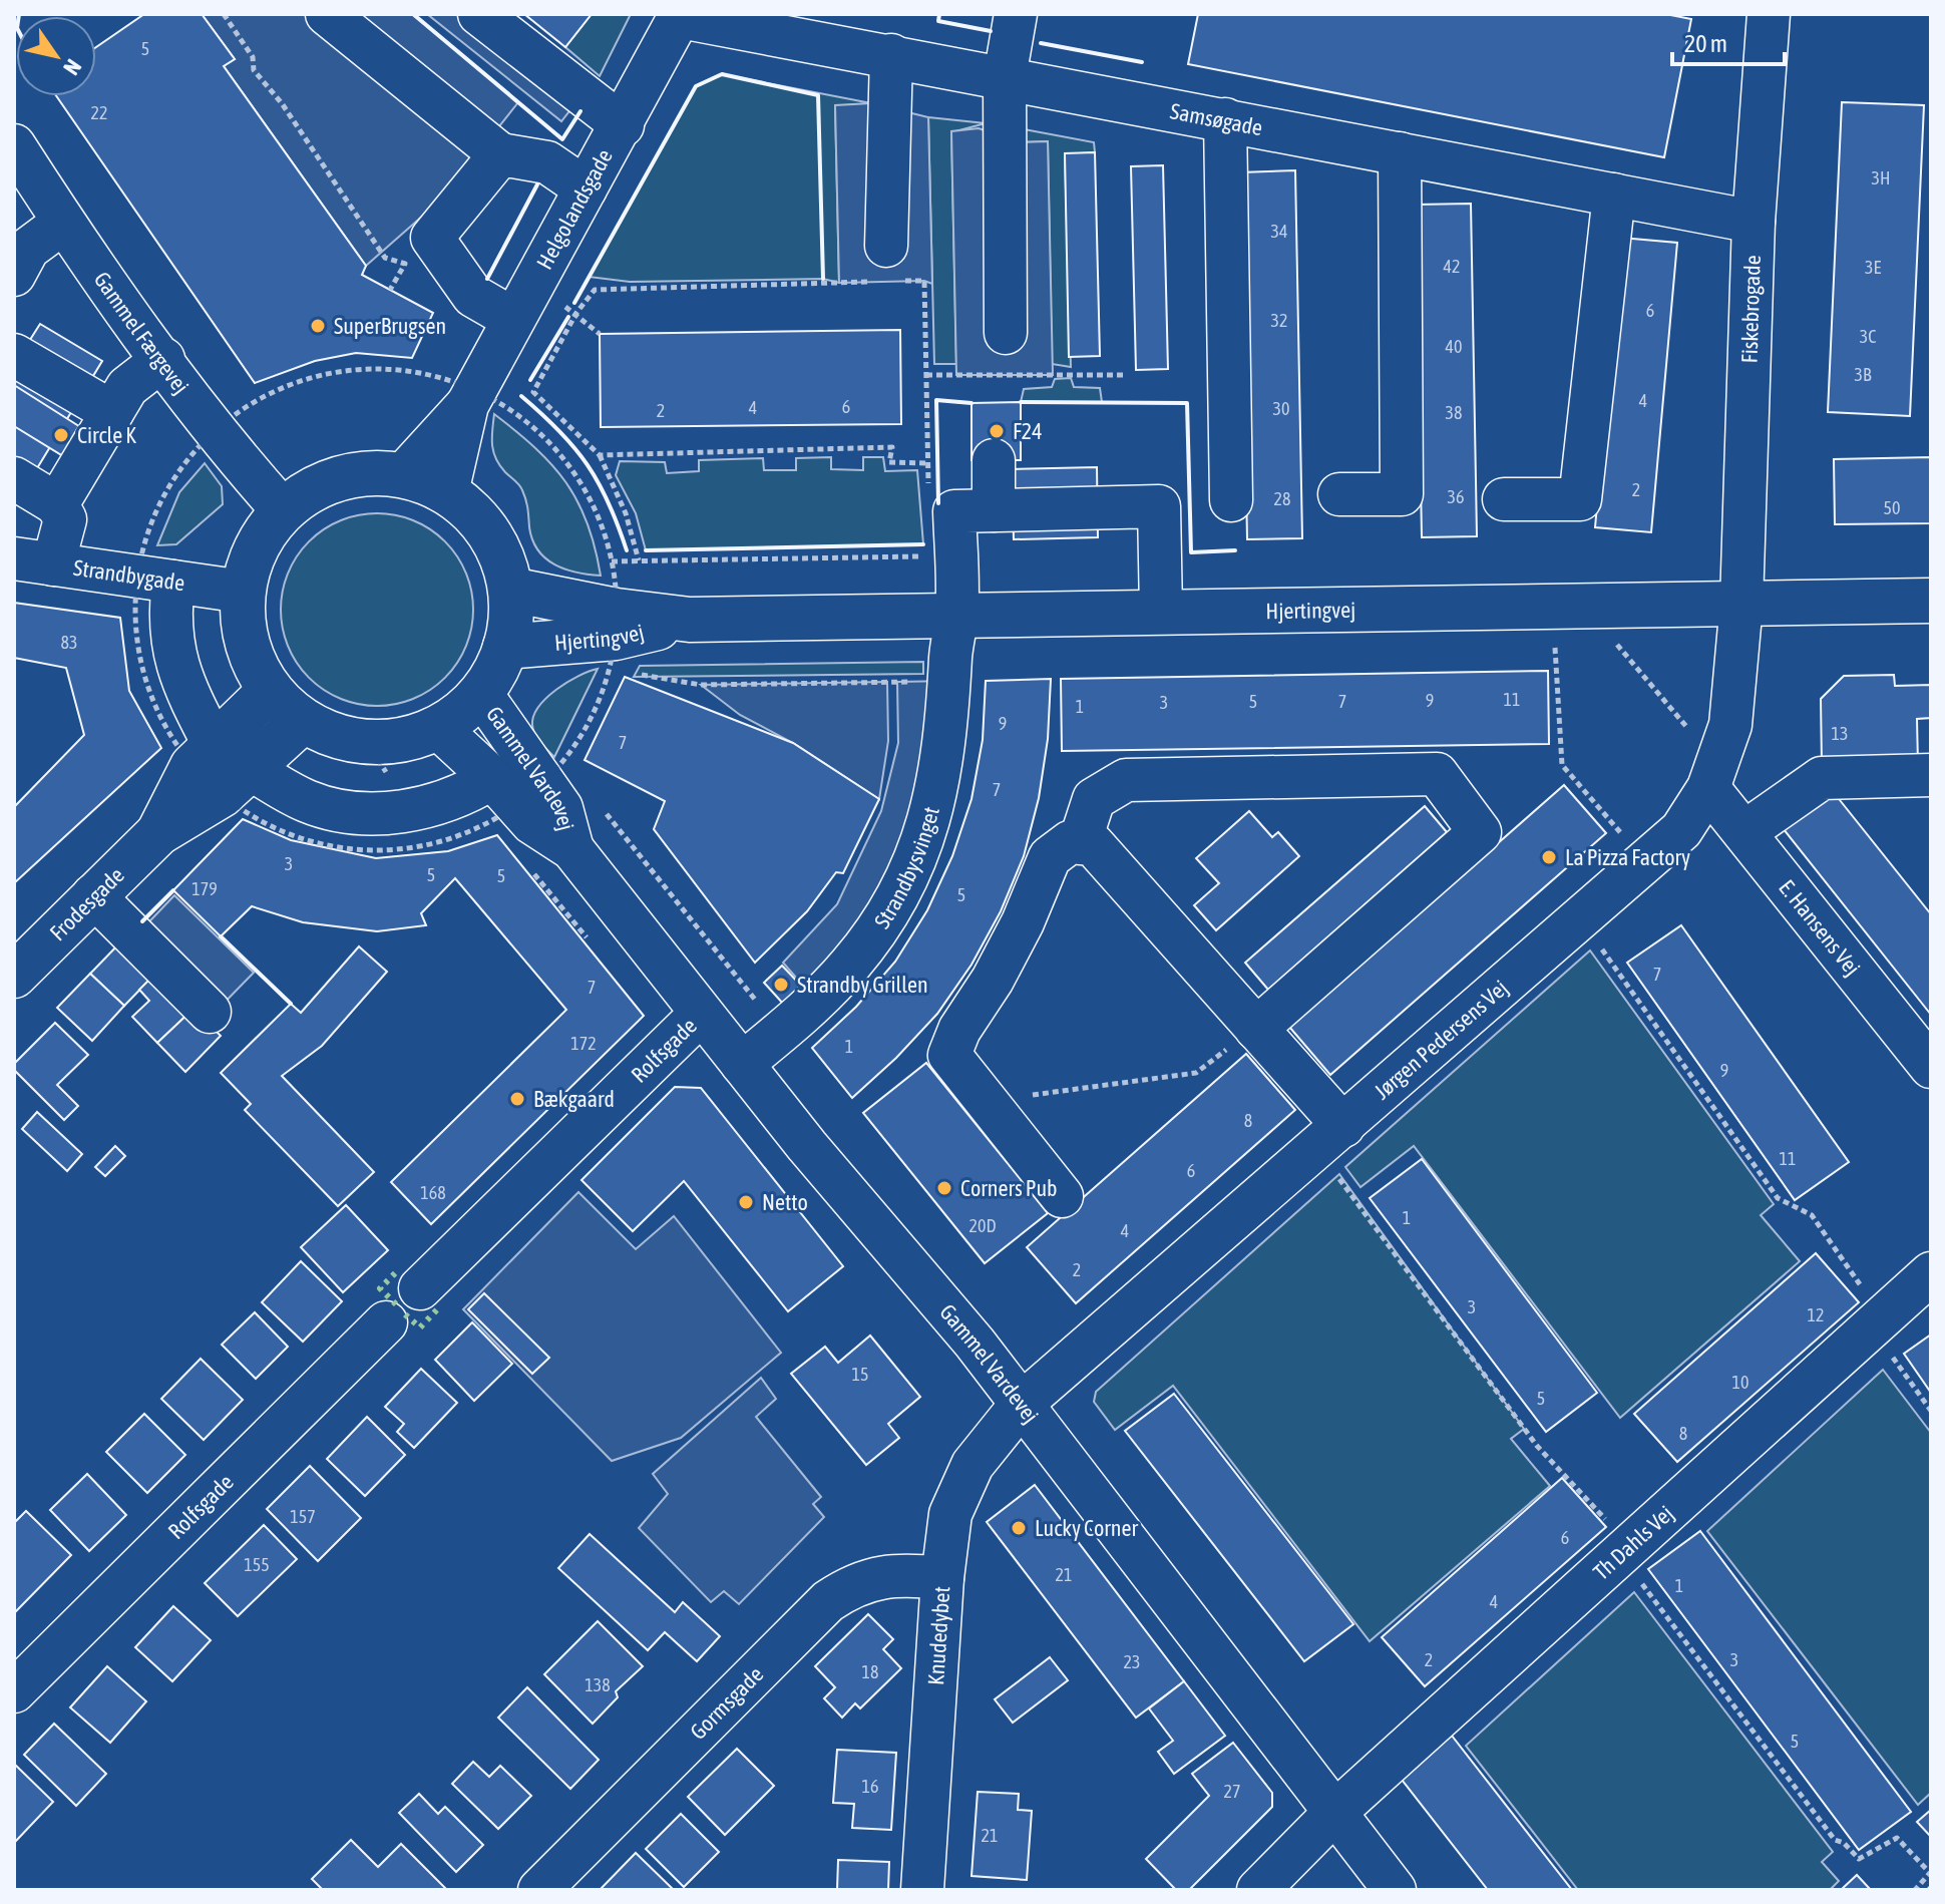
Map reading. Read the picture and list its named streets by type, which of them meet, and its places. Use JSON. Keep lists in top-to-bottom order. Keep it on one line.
{"streets":{"main road":["Hjertingvej","Frodesgade"],"street":["Samsøgade","Helgolandsgade","Fiskebrogade","Gammel Færgevej","Strandbygade","Gammel Vardevej","Strandbysvinget","E. Hansens Vej","Jørgen Pedersens Vej","Rolfsgade","Th Dahls Vej","Knudedybet","Gormsgade"]},"crossings":[["Samsøgade","Helgolandsgade"],["Samsøgade","Fiskebrogade"],["Helgolandsgade","Gammel Færgevej"],["Helgolandsgade","Strandbygade"],["Helgolandsgade","Hjertingvej"],["Helgolandsgade","Gammel Vardevej"],["Helgolandsgade","Frodesgade"],["Fiskebrogade","Hjertingvej"],["Fiskebrogade","Jørgen Pedersens Vej"],["Gammel Færgevej","Strandbygade"],["Gammel Færgevej","Hjertingvej"],["Gammel Færgevej","Gammel Vardevej"],["Gammel Færgevej","Frodesgade"],["Strandbygade","Hjertingvej"],["Strandbygade","Gammel Vardevej"],["Strandbygade","Frodesgade"],["Hjertingvej","Gammel Vardevej"],["Hjertingvej","Strandbysvinget"],["Hjertingvej","Frodesgade"],["Hjertingvej","Jørgen Pedersens Vej"],["Gammel Vardevej","Strandbysvinget"],["Gammel Vardevej","Frodesgade"],["Gammel Vardevej","Jørgen Pedersens Vej"],["Gammel Vardevej","Rolfsgade"],["Gammel Vardevej","Th Dahls Vej"],["Gammel Vardevej","Knudedybet"],["E. Hansens Vej","Jørgen Pedersens Vej"],["Jørgen Pedersens Vej","Knudedybet"],["Knudedybet","Gormsgade"]],"places":["SuperBrugsen","F24","Circle K","La Pizza Factory","Strandby Grillen","Bækgaard","Corners Pub","Netto","Lucky Corner"],"house_numbers":["5","22","3H","34","42","3E","6","32","3C","40","3B","4","6","4","30","2","38","2","36","28","50","83","11","9","5","7","3","1","9","13","7","7","3","5","5","179","5","7","7","172","1","9","8","11","6","168","1","20D","4","2","3","12","15","10","5","8","157","6","155","21","1","4","2","3","23","18","138","5","16","27","21"],"scale_bar":"20 m","north":"bottom right"}
